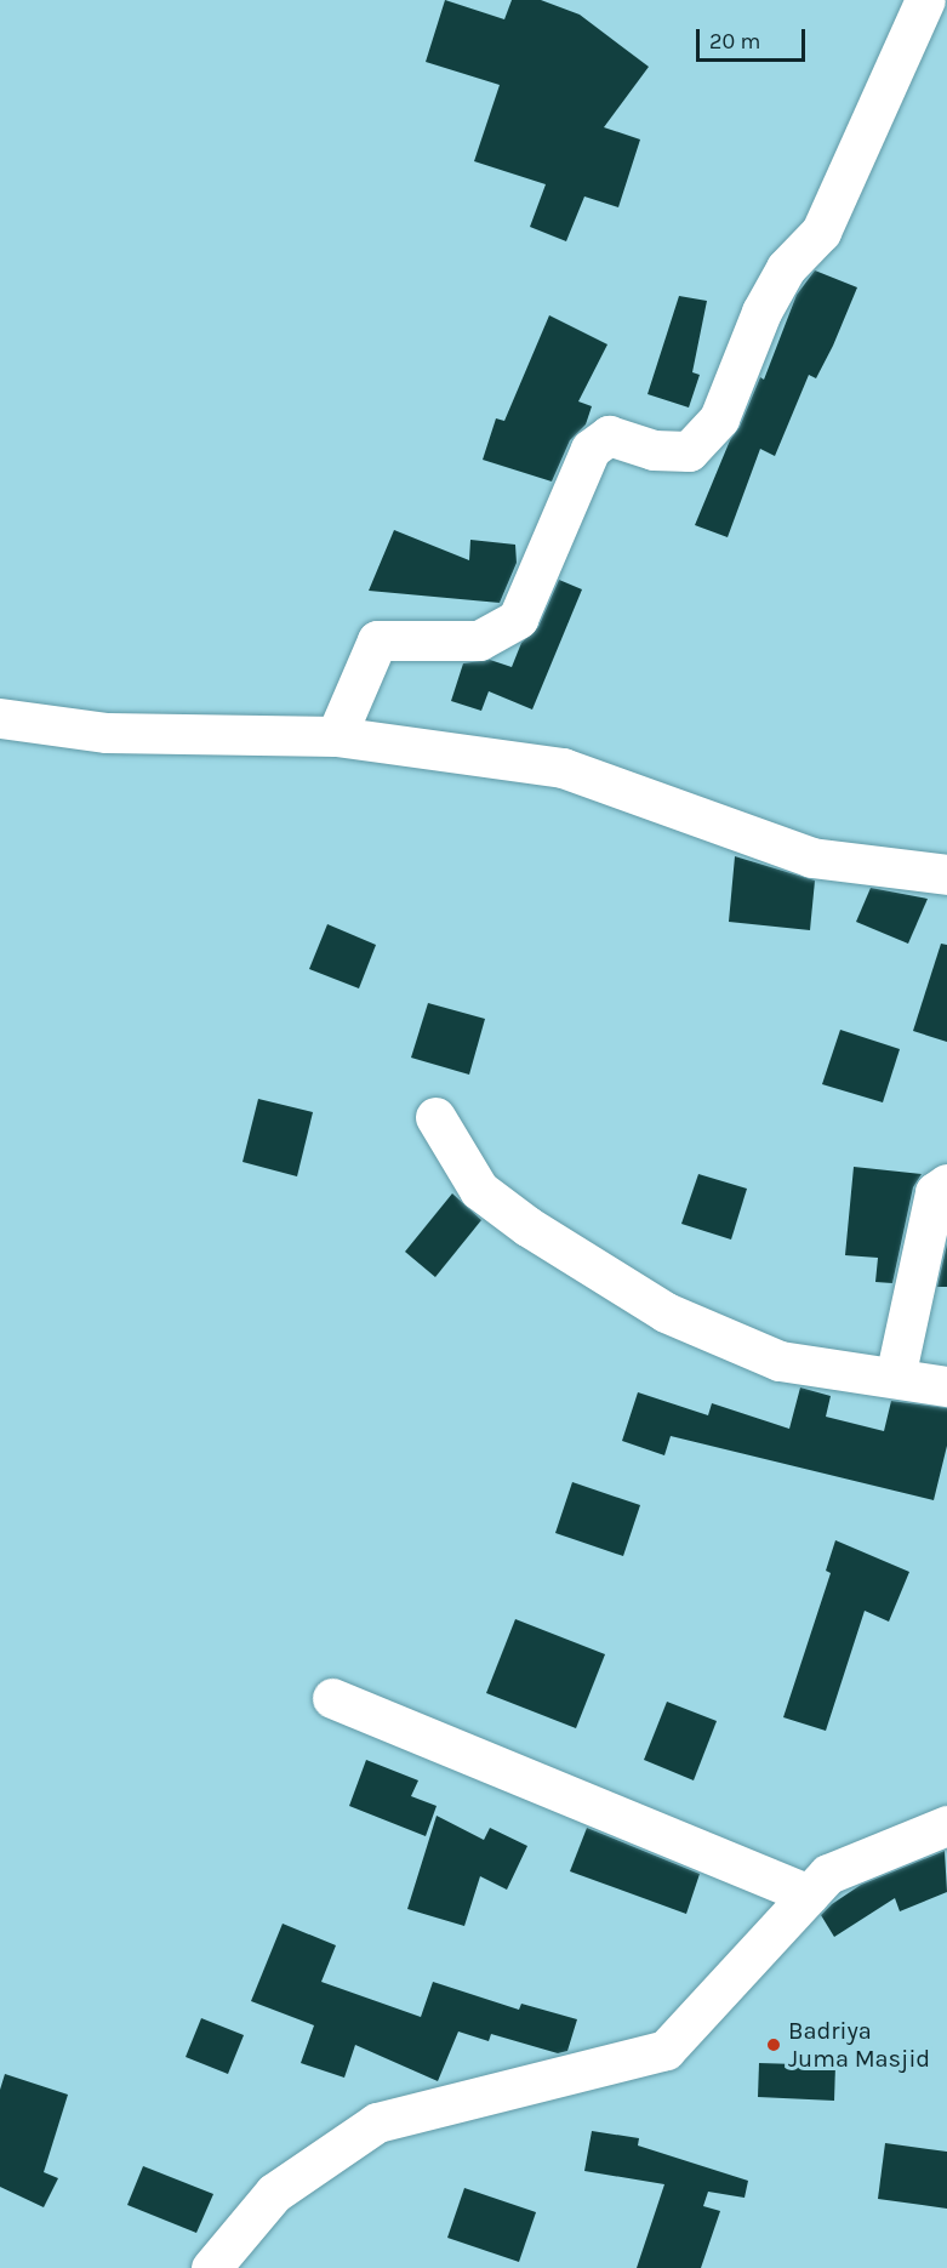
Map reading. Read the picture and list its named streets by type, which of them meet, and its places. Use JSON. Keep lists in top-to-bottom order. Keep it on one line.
{"places":["Badriya Juma Masjid"],"scale_bar":"20 m"}
